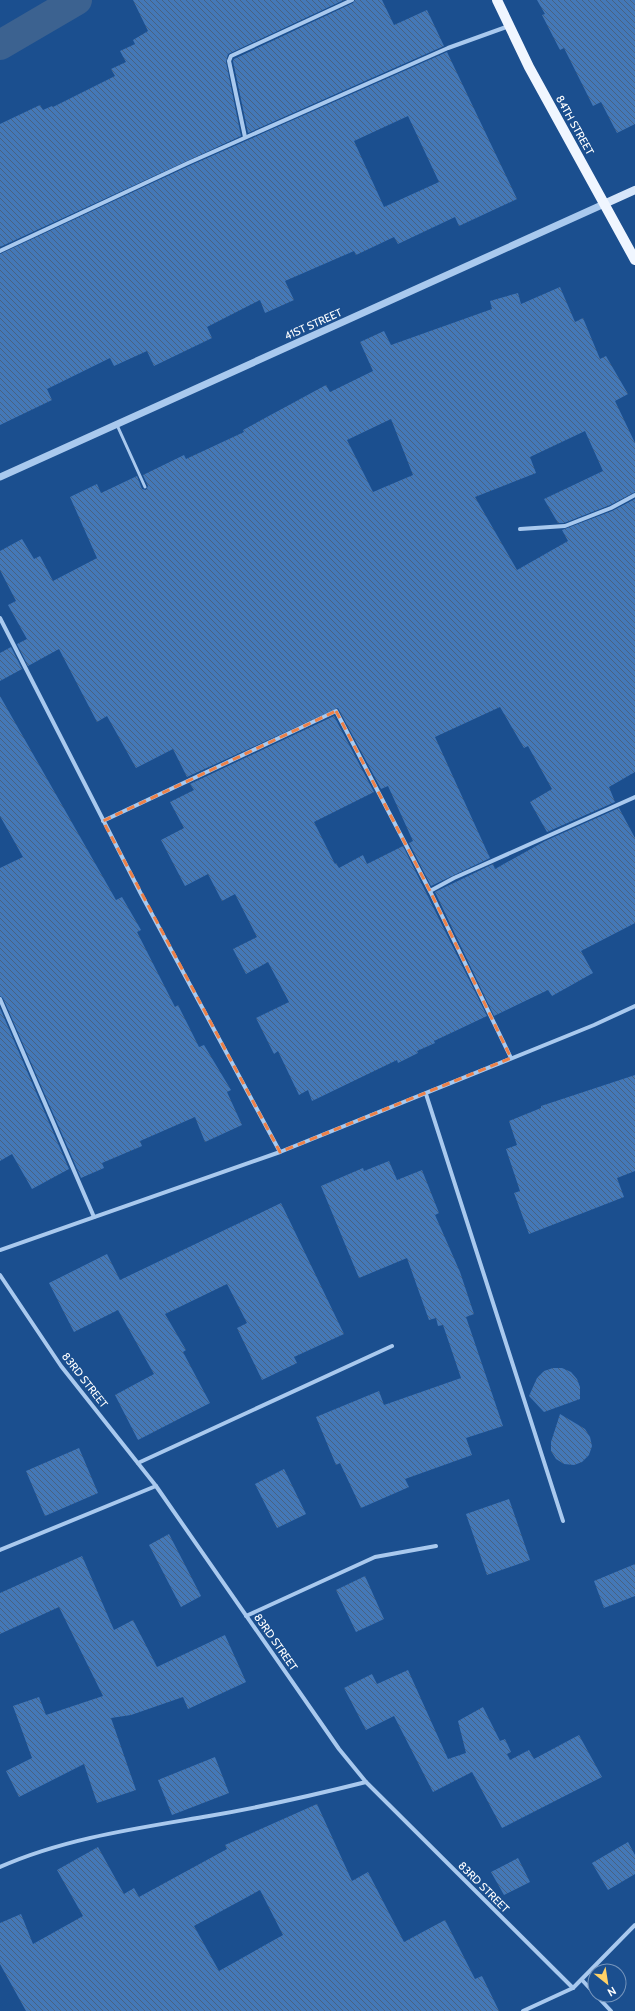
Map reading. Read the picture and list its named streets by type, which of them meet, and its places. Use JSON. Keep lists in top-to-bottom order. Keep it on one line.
{"streets":{"main road":["84TH STREET","41ST STREET"],"street":["83RD STREET"]},"crossings":[["84TH STREET","41ST STREET"]],"north":"bottom right"}
